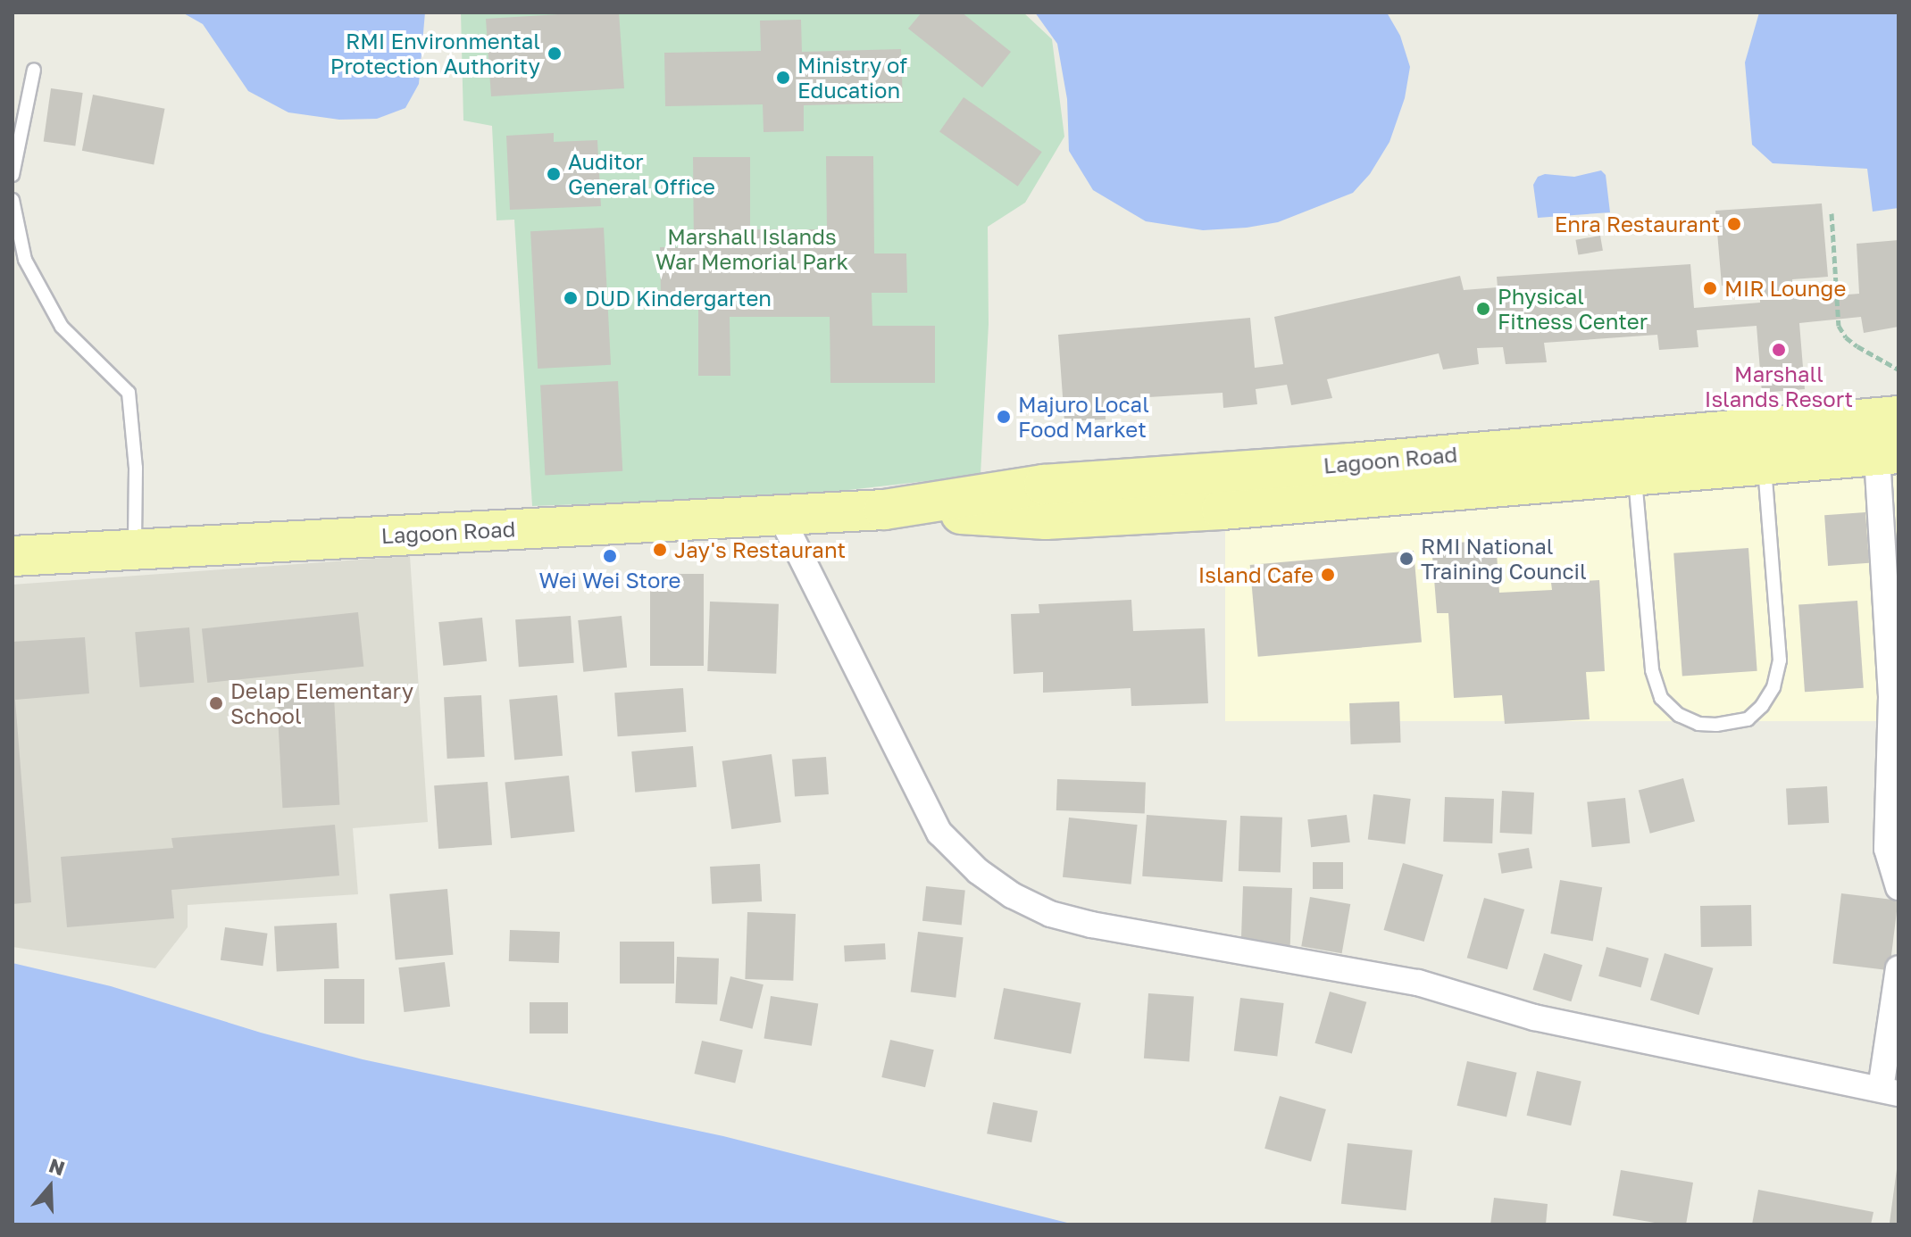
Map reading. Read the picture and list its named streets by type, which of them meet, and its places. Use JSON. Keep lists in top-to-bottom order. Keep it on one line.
{"streets":{"main road":["Lagoon Road"]},"parks":["Marshall Islands War Memorial Park"],"places":["RMI Environmental Protection Authority","Ministry of Education","Auditor General Office","Enra Restaurant","MIR Lounge","DUD Kindergarten","Physical Fitness Center","Marshall Islands Resort","Majuro Local Food Market","Jay's Restaurant","Wei Wei Store","RMI National Training Council","Island Cafe","Delap Elementary School"],"north":"top"}
